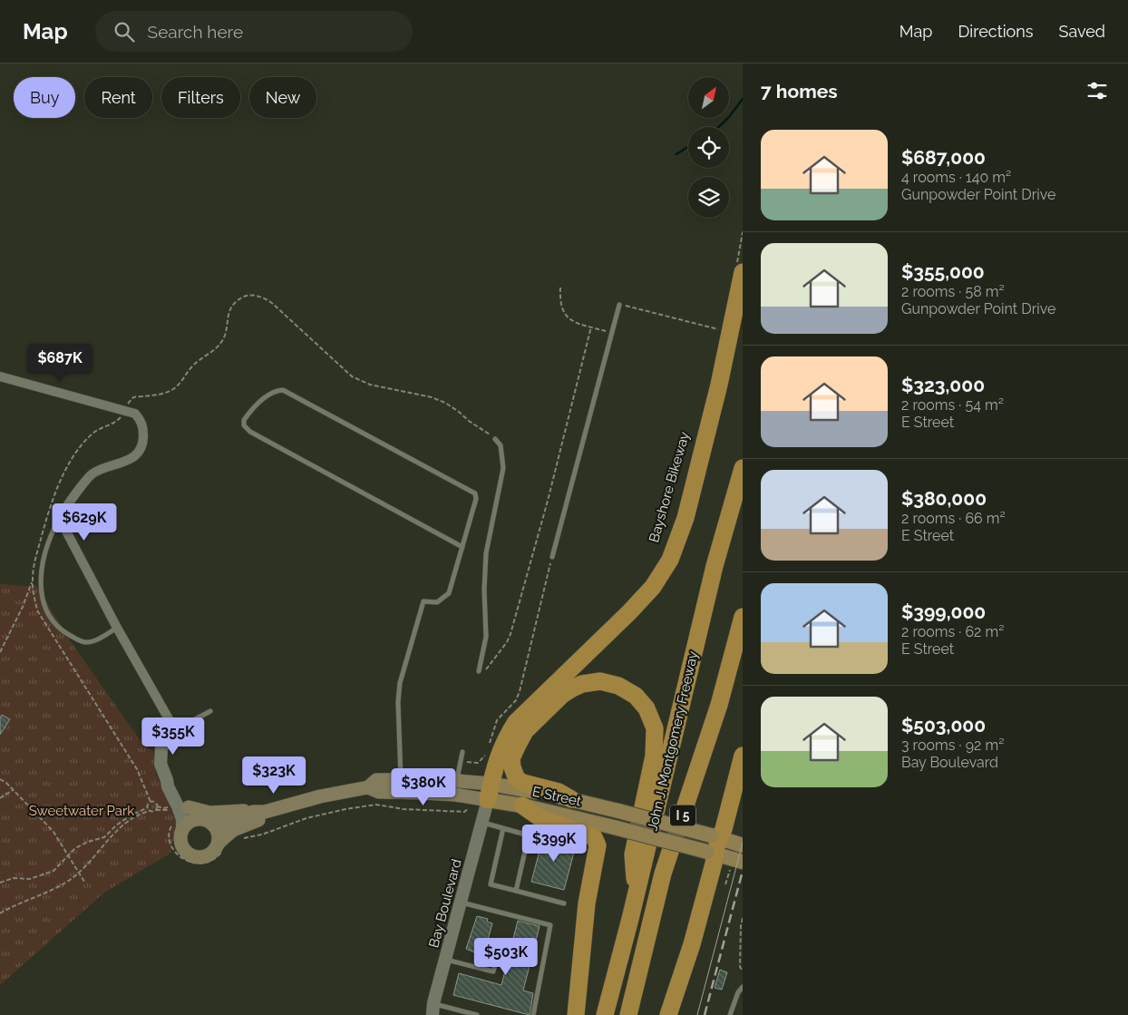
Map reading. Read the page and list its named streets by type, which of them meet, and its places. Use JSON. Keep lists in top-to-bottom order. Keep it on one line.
{"streets":{"highway":["John J. Montgomery Freeway","I 5"],"main road":["E Street"],"street":["Bay Boulevard"]},"crossings":[["E Street","Bay Boulevard"]],"parks":["Sweetwater Park"],"north":"top right","page":{"header":"Map","search":"Search here","nav":["Map","Directions","Saved"],"heading":"7 homes","chip":["Buy","Rent","Filters","New"],"list":[{"name":"$687,000","note":"4 rooms · 140 m² · Gunpowder Point Drive"},{"name":"$355,000","note":"2 rooms · 58 m² · Gunpowder Point Drive"},{"name":"$323,000","note":"2 rooms · 54 m² · E Street"},{"name":"$380,000","note":"2 rooms · 66 m² · E Street"},{"name":"$399,000","note":"2 rooms · 62 m² · E Street"},{"name":"$503,000","note":"3 rooms · 92 m² · Bay Boulevard"}],"price":["$687K","$629K","$355K","$323K","$380K","$399K","$503K"]}}
